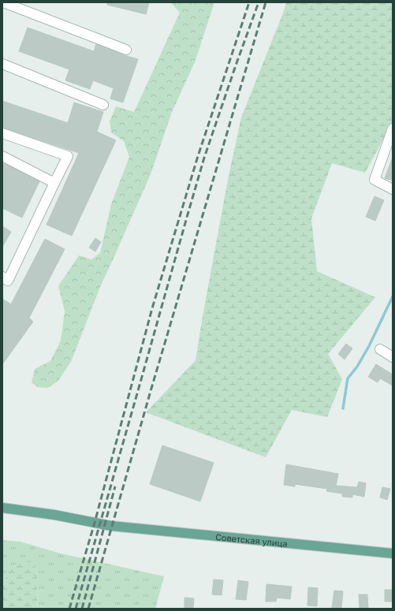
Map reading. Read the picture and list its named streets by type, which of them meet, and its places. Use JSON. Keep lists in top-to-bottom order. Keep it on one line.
{"streets":{"main road":["Советская улица"]}}
